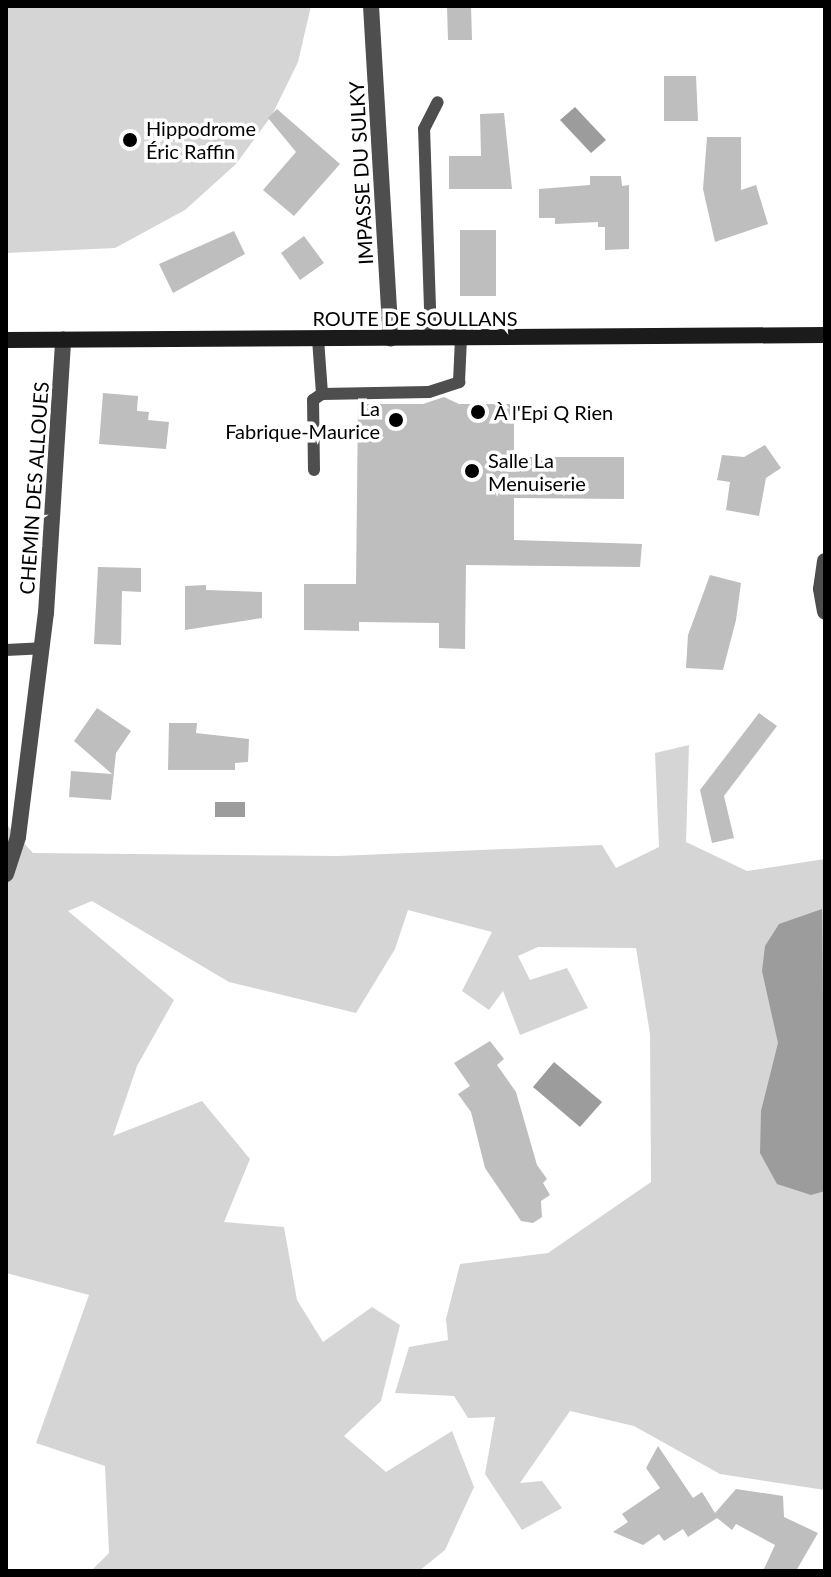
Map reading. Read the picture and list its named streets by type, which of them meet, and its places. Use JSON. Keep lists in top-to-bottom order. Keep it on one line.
{"streets":{"main road":["ROUTE DE SOULLANS"],"street":["IMPASSE DU SULKY","CHEMIN DES ALLOUES"]},"crossings":[["IMPASSE DU SULKY","ROUTE DE SOULLANS"],["ROUTE DE SOULLANS","CHEMIN DES ALLOUES"]],"places":["Hippodrome Éric Raffin","À l'Epi Q Rien","La Fabrique-Maurice","Salle La Menuiserie"]}
